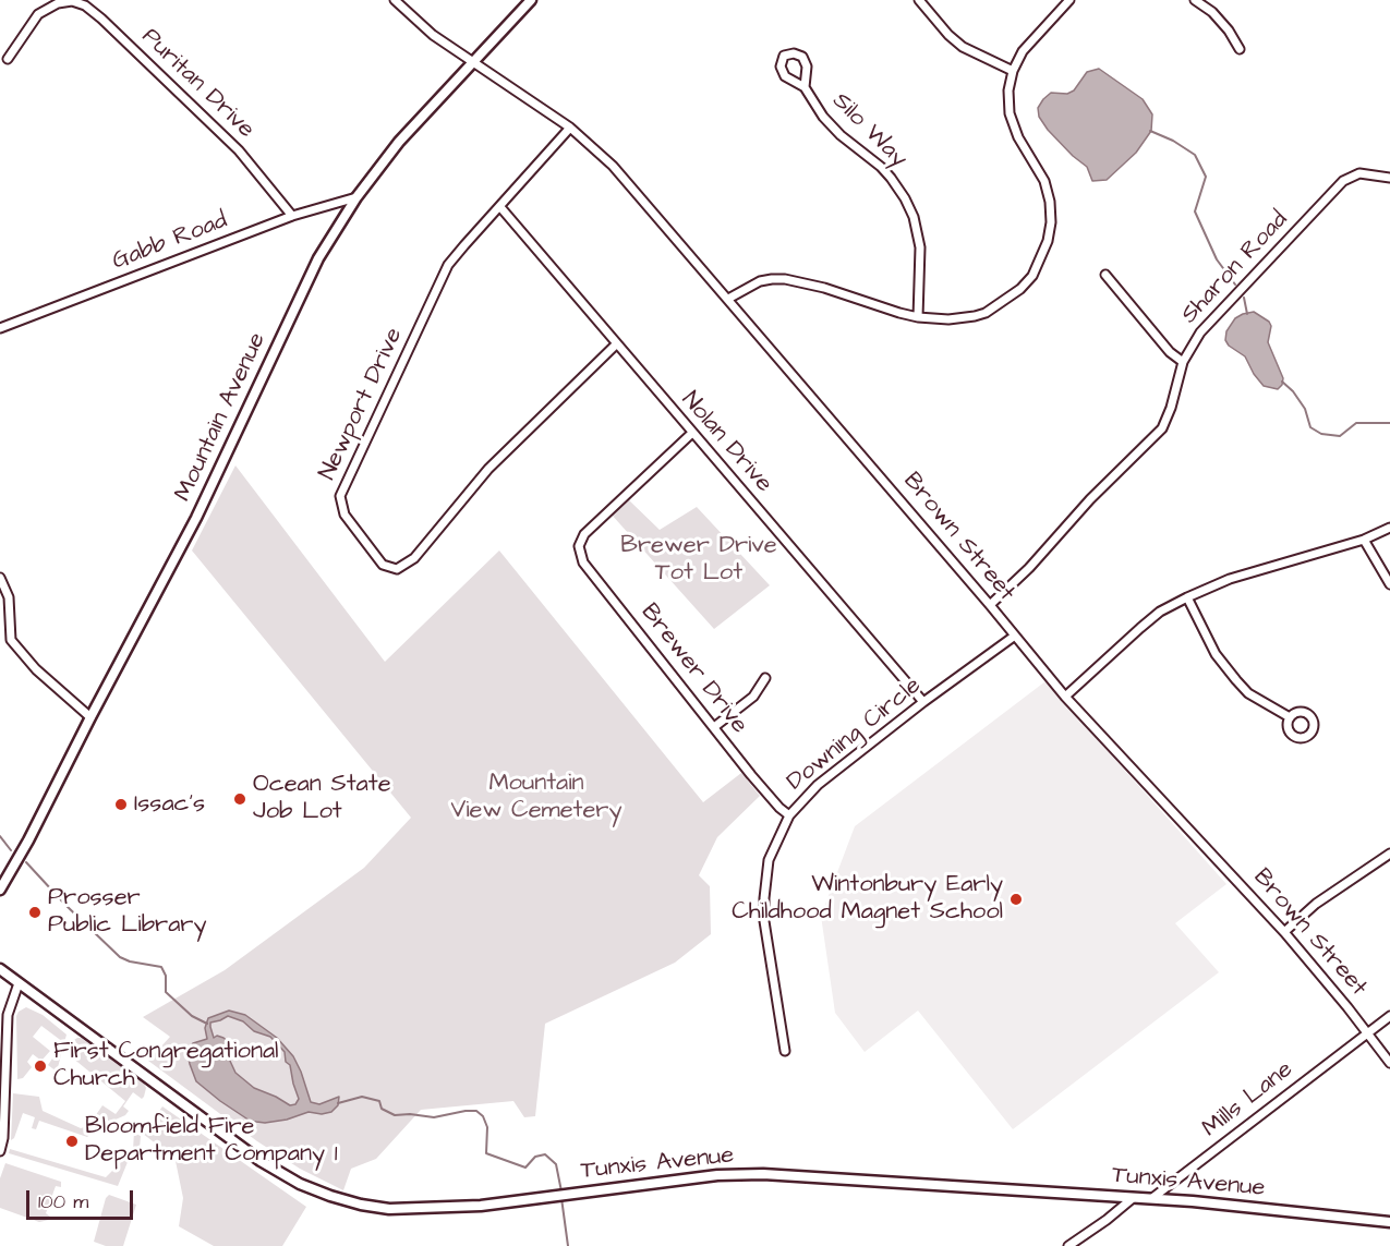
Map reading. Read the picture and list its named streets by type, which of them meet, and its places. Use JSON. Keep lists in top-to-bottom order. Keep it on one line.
{"streets":{"main road":["Mountain Avenue","Tunxis Avenue"],"street":["Puritan Drive","Silo Way","Gabb Road","Sharon Road","Newport Drive","Nolan Drive","Brown Street","Brewer Drive","Downing Circle","Mills Lane"]},"crossings":[["Puritan Drive","Gabb Road"],["Gabb Road","Mountain Avenue"],["Sharon Road","Brown Street"],["Newport Drive","Nolan Drive"],["Newport Drive","Brown Street"],["Mountain Avenue","Brown Street"],["Nolan Drive","Brewer Drive"],["Nolan Drive","Downing Circle"],["Brown Street","Downing Circle"],["Brown Street","Mills Lane"],["Brewer Drive","Downing Circle"],["Mills Lane","Tunxis Avenue"]],"parks":["Brewer Drive Tot Lot","Mountain View Cemetery"],"places":["Ocean State Job Lot","Issac's","Wintonbury Early Childhood Magnet School","Prosser Public Library","First Congregational Church","Bloomfield Fire Department Company 1"],"scale_bar":"100 m"}
